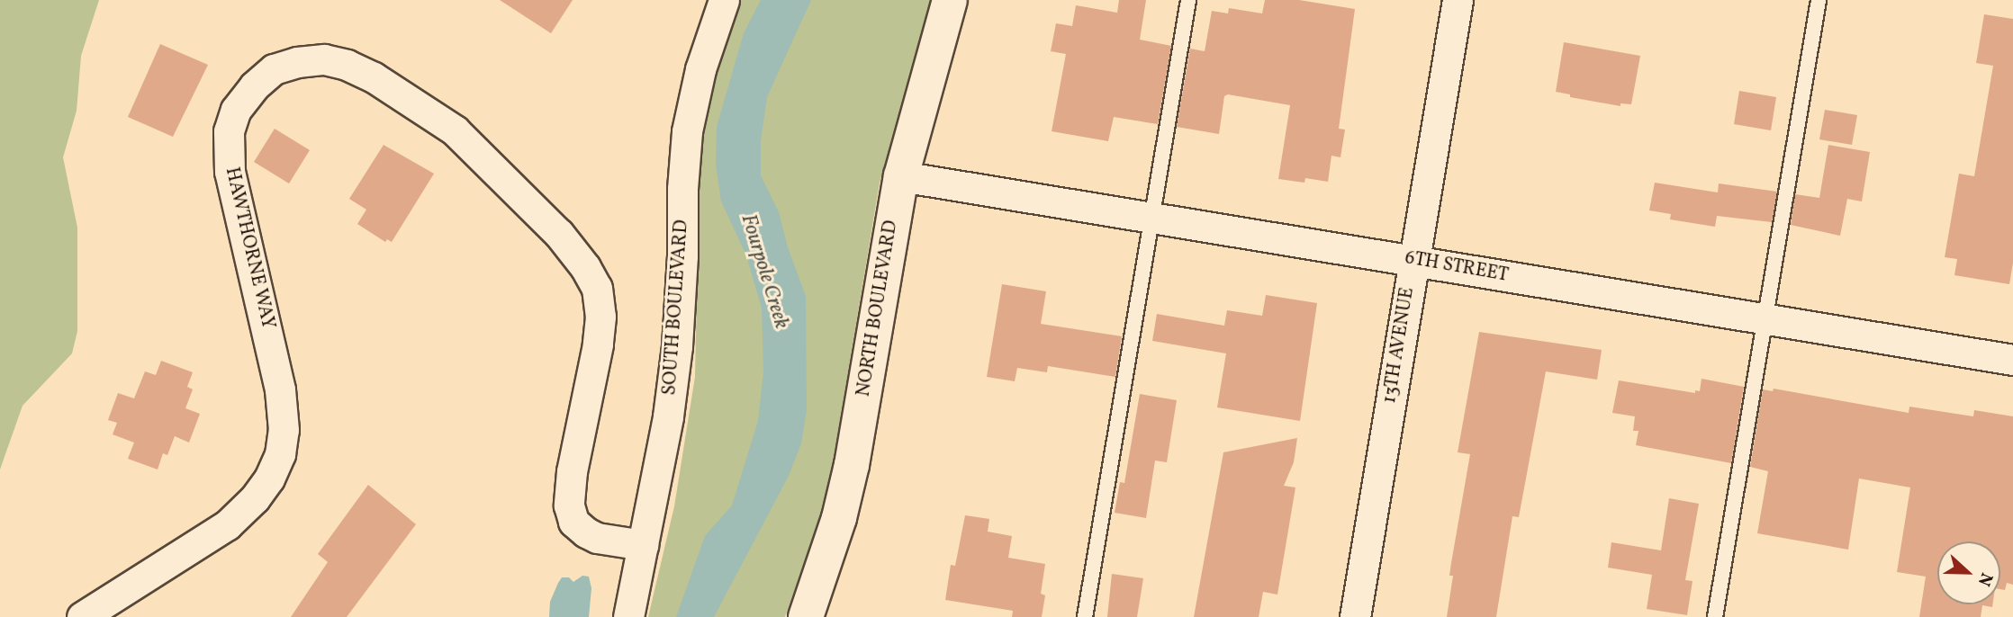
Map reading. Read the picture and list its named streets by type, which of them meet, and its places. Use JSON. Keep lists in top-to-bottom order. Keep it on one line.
{"streets":{"street":["HAWTHORNE WAY","6TH STREET","SOUTH BOULEVARD","NORTH BOULEVARD","13TH AVENUE"]},"crossings":[["HAWTHORNE WAY","SOUTH BOULEVARD"],["6TH STREET","NORTH BOULEVARD"],["6TH STREET","13TH AVENUE"]],"water":["Fourpole Creek"],"north":"right"}
